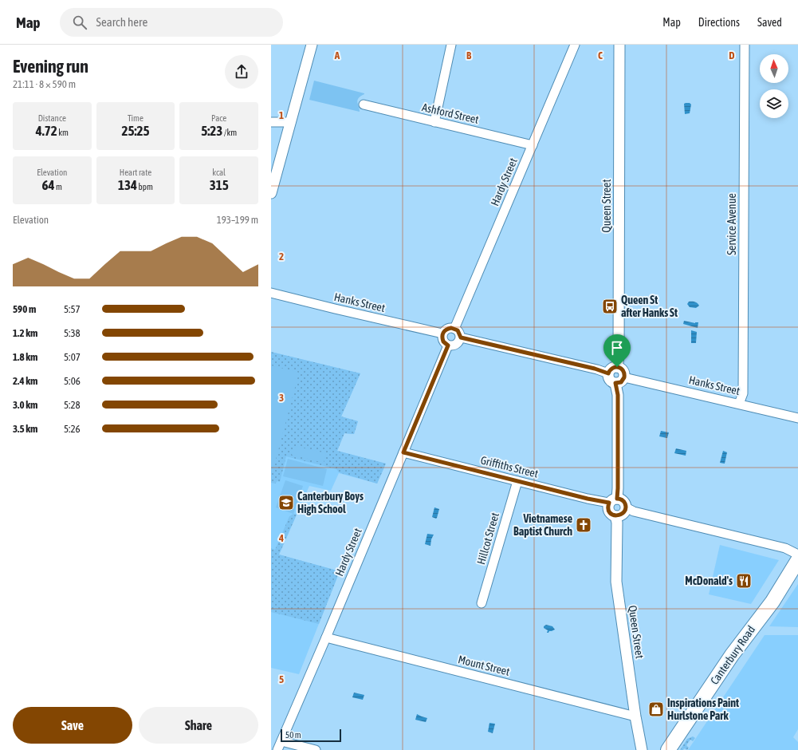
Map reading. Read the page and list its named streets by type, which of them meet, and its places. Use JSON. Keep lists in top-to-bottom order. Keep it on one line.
{"streets":{"highway":["Canterbury Road"],"street":["Ashford Street","Hardy Street","Queen Street","Service Avenue","Hanks Street","Griffiths Street","Hillcot Street","Mount Street"]},"crossings":[["Ashford Street","Hardy Street"],["Hardy Street","Hanks Street"],["Hardy Street","Griffiths Street"],["Hardy Street","Mount Street"],["Queen Street","Hanks Street"],["Queen Street","Griffiths Street"],["Queen Street","Mount Street"],["Service Avenue","Hanks Street"],["Griffiths Street","Hillcot Street"]],"places":{"bus stop":["Queen St after Hanks St"],"school or university":["Canterbury Boys High School"],"church":["Vietnamese Baptist Church"],"restaurant":["McDonald's"],"shop":["Inspirations Paint Hurlstone Park"]},"scale_bar":"50 m","north":"top","page":{"header":"Map","search":"Search here","nav":["Map","Directions","Saved"],"heading":["Evening run","21:11 · 8 × 590 m"],"stats":[["Distance","4.72 km"],["Time","25:25"],["Pace","5:23 /km"],["Elevation","64 m"],["Heart rate","134 bpm"],["kcal","315"]],"chart":["Elevation","193–199 m"],"list":[{"name":"590 m","note":"5:57"},{"name":"1.2 km","note":"5:38"},{"name":"1.8 km","note":"5:07"},{"name":"2.4 km","note":"5:06"},{"name":"3.0 km","note":"5:28"},{"name":"3.5 km","note":"5:26"}],"buttons":["Save","Share"],"scale":"50 m"},"grid":{"columns":["A","B","C","D"],"rows":["1","2","3","4","5"]}}
